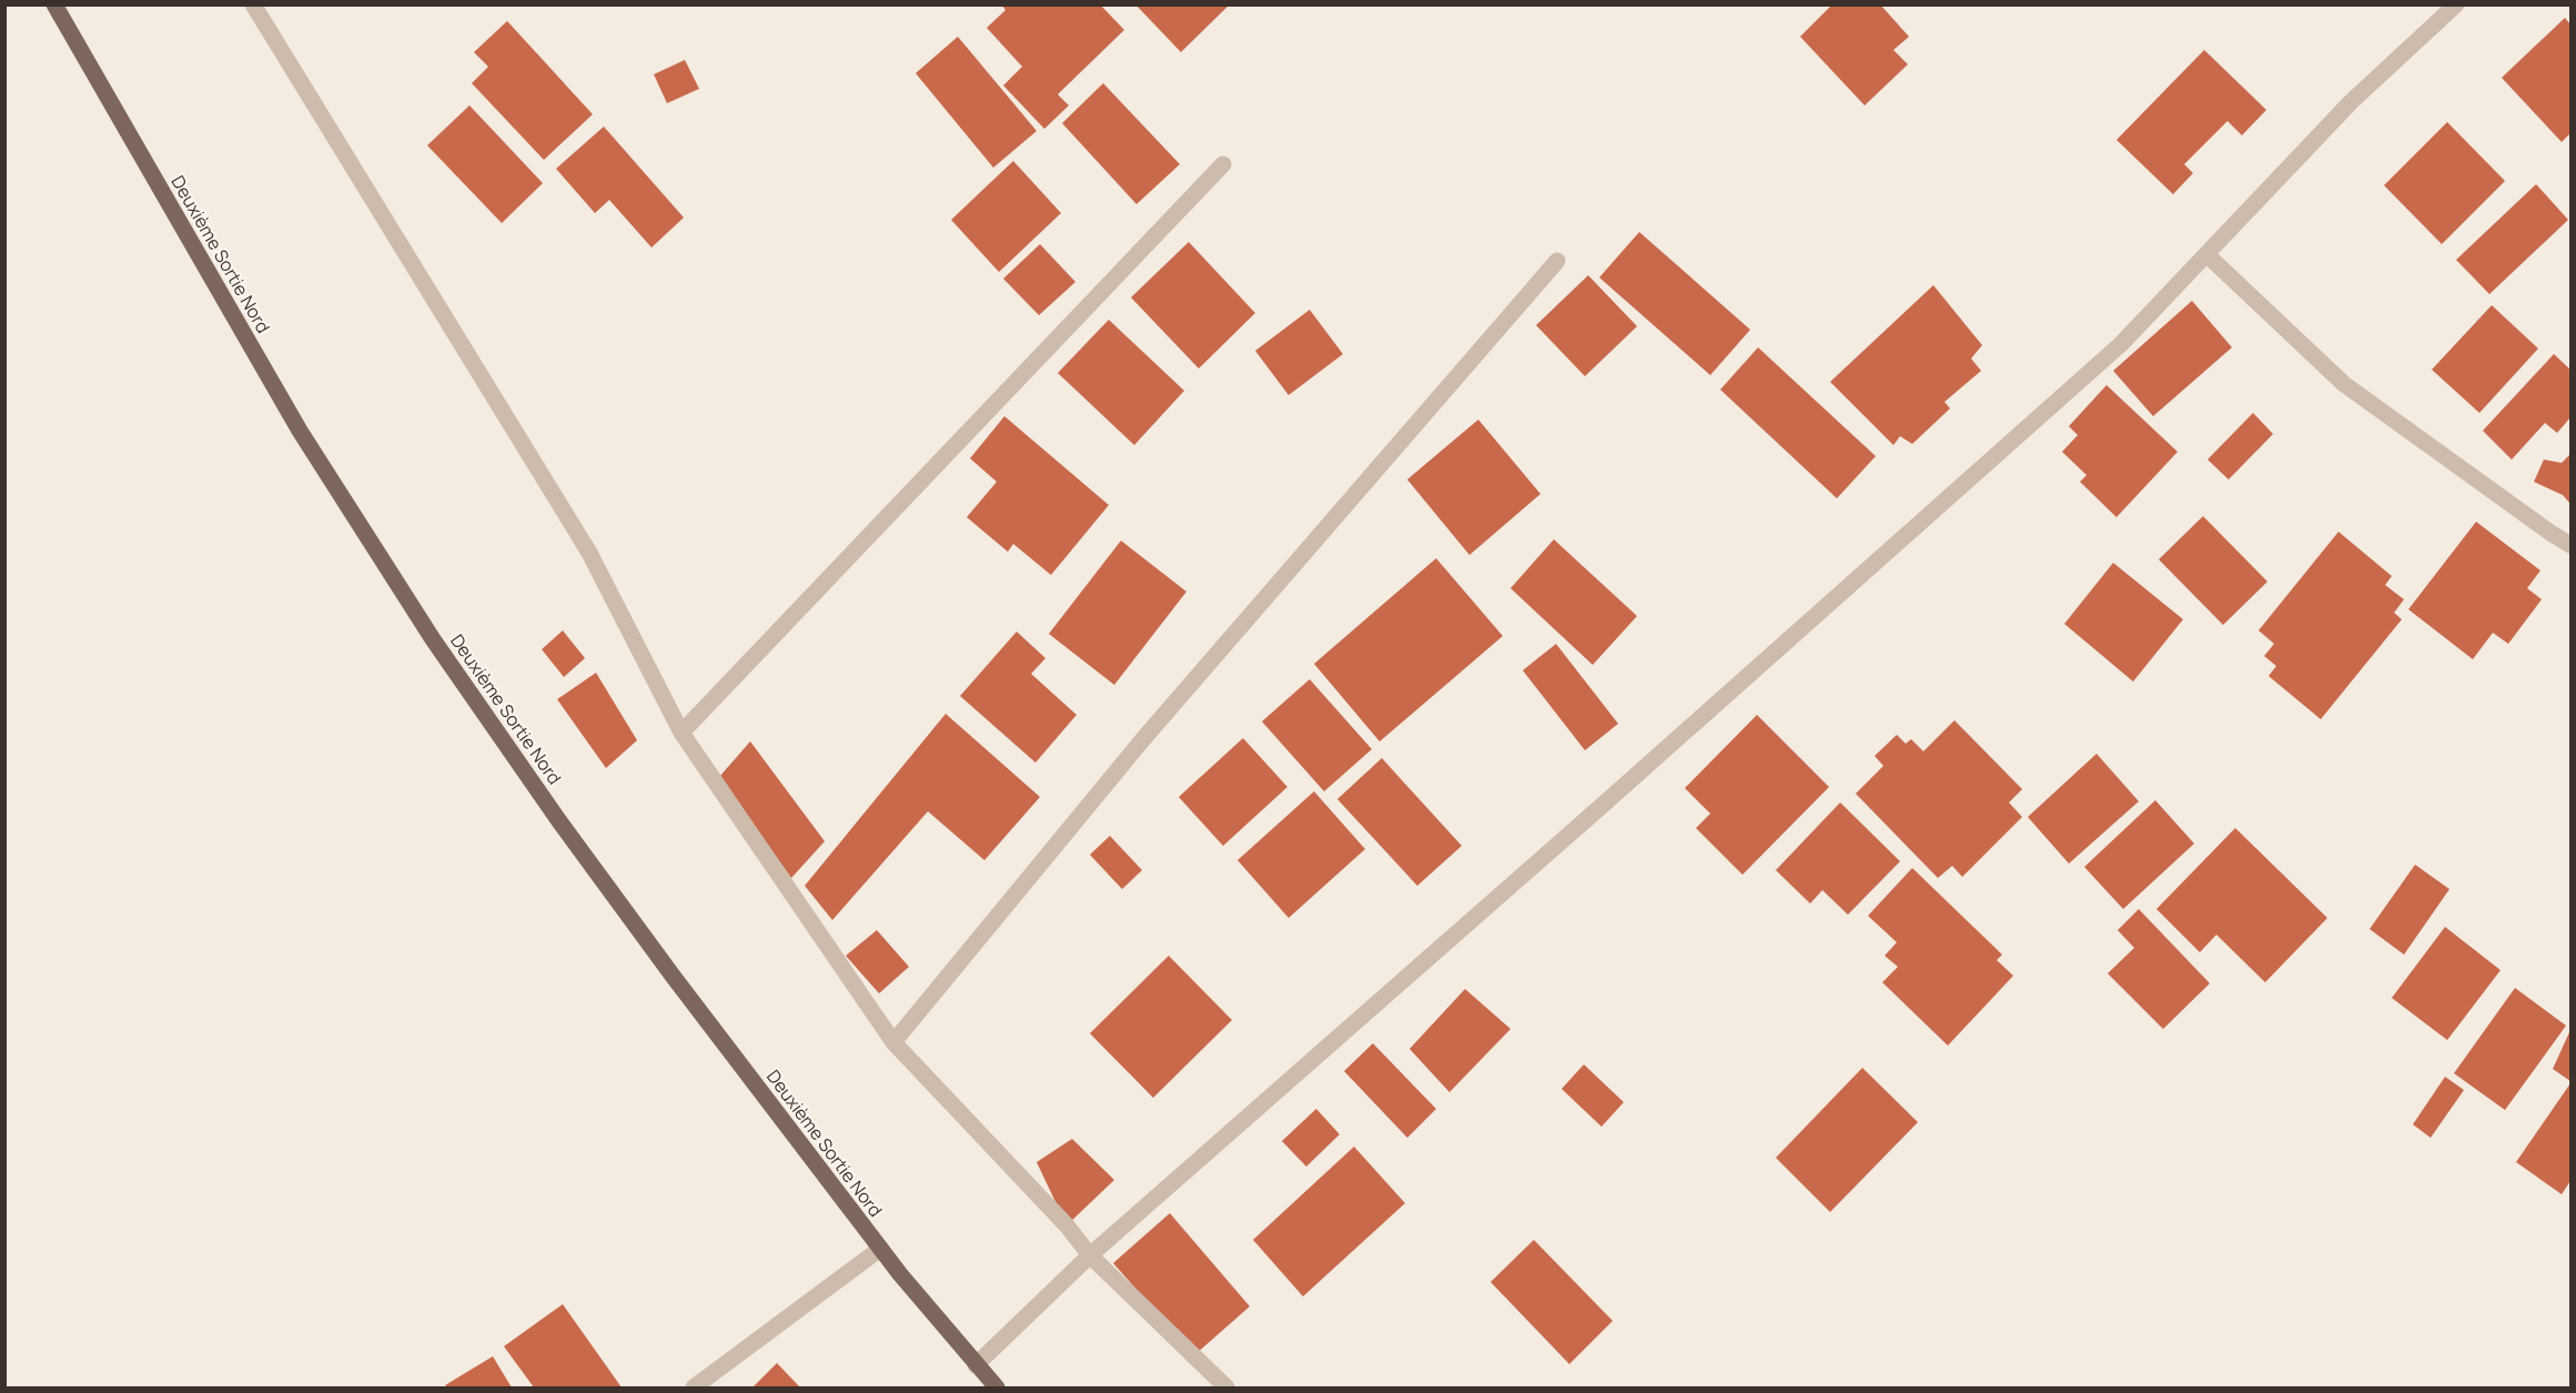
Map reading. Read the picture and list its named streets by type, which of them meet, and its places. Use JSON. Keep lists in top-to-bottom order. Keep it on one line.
{"streets":{"main road":["Deuxième Sortie Nord"]}}
